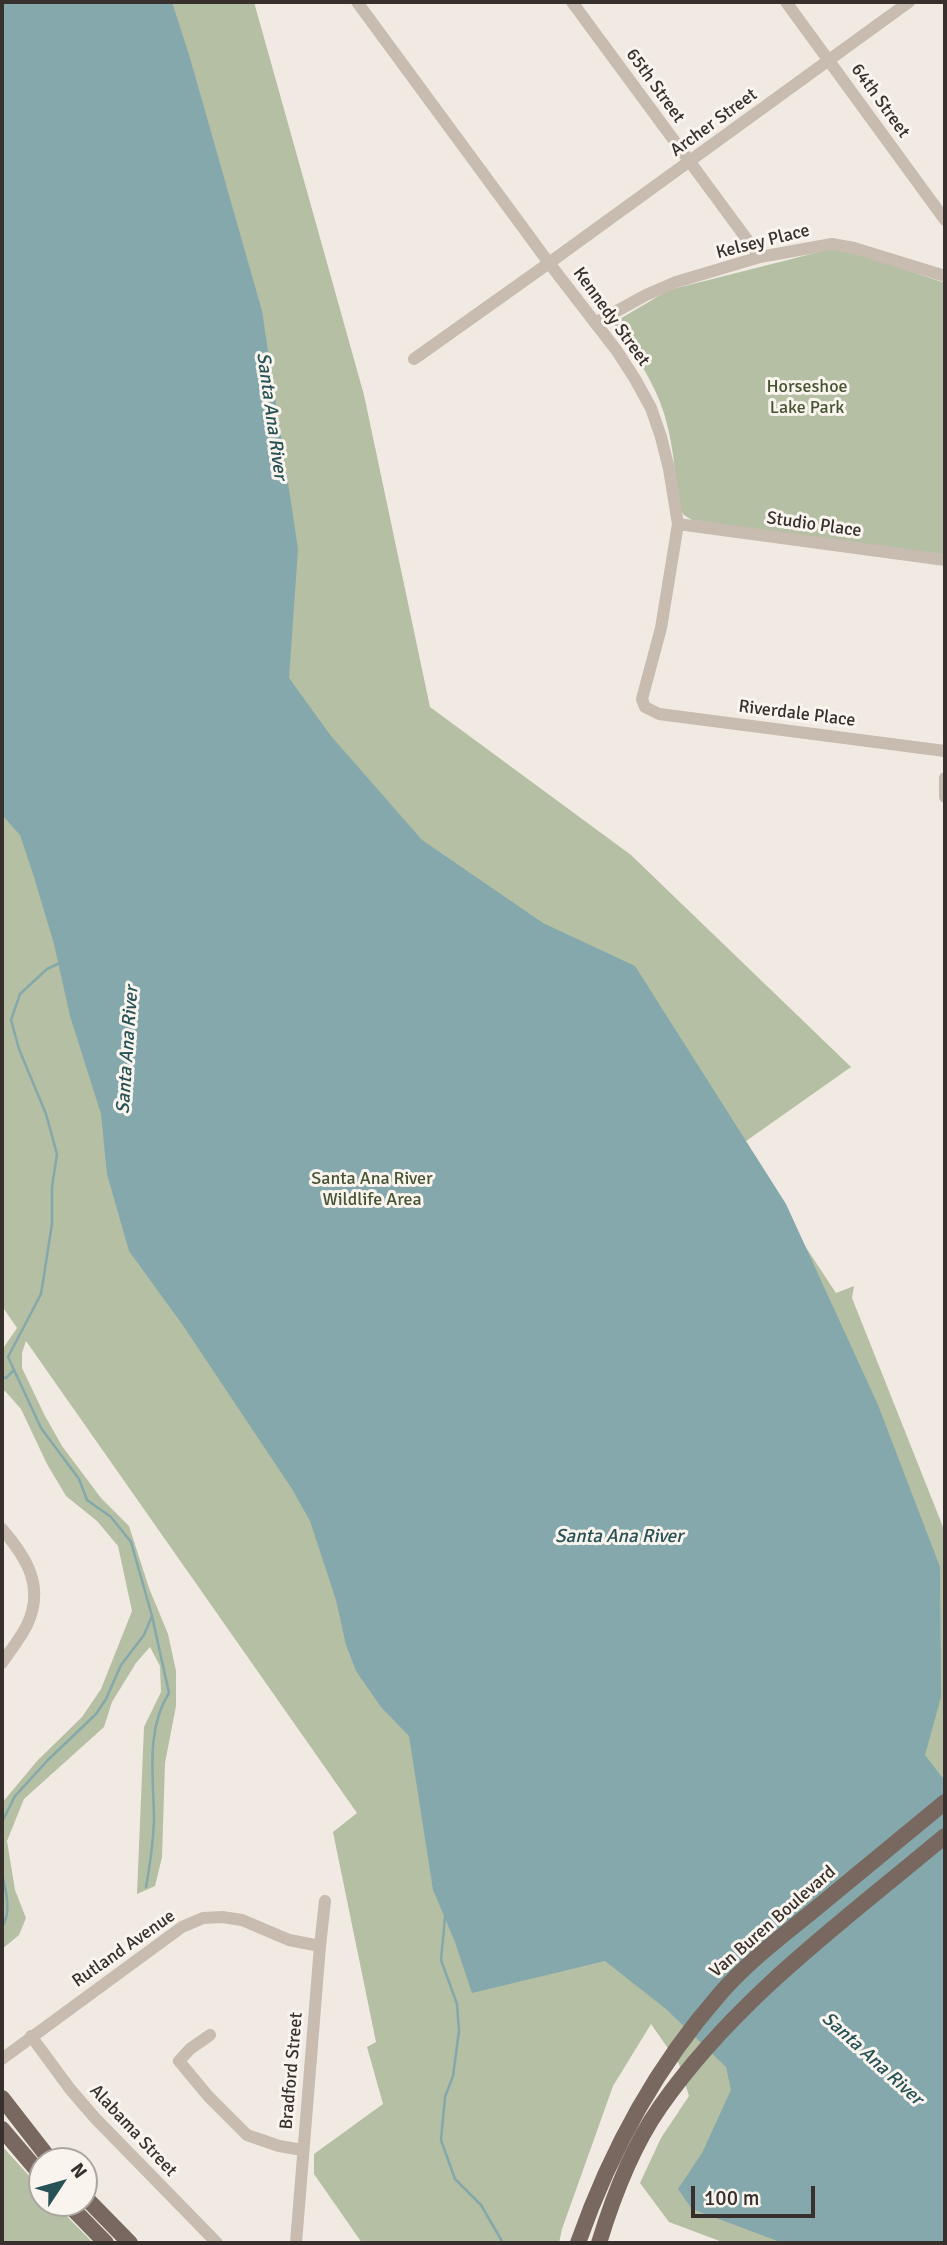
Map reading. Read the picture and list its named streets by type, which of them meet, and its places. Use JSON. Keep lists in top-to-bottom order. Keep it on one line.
{"streets":{"main road":["Van Buren Boulevard"],"street":["65th Street","64th Street","Archer Street","Kelsey Place","Kennedy Street","Studio Place","Riverdale Place","Rutland Avenue","Bradford Street","Alabama Street"]},"crossings":[["65th Street","Archer Street"],["65th Street","Kelsey Place"],["64th Street","Archer Street"],["Archer Street","Kennedy Street"],["Kelsey Place","Kennedy Street"],["Kennedy Street","Studio Place"],["Kennedy Street","Riverdale Place"],["Rutland Avenue","Bradford Street"],["Rutland Avenue","Alabama Street"]],"water":["Santa Ana River"],"parks":["Horseshoe Lake Park","Santa Ana River Wildlife Area"],"scale_bar":"100 m","north":"top right"}
